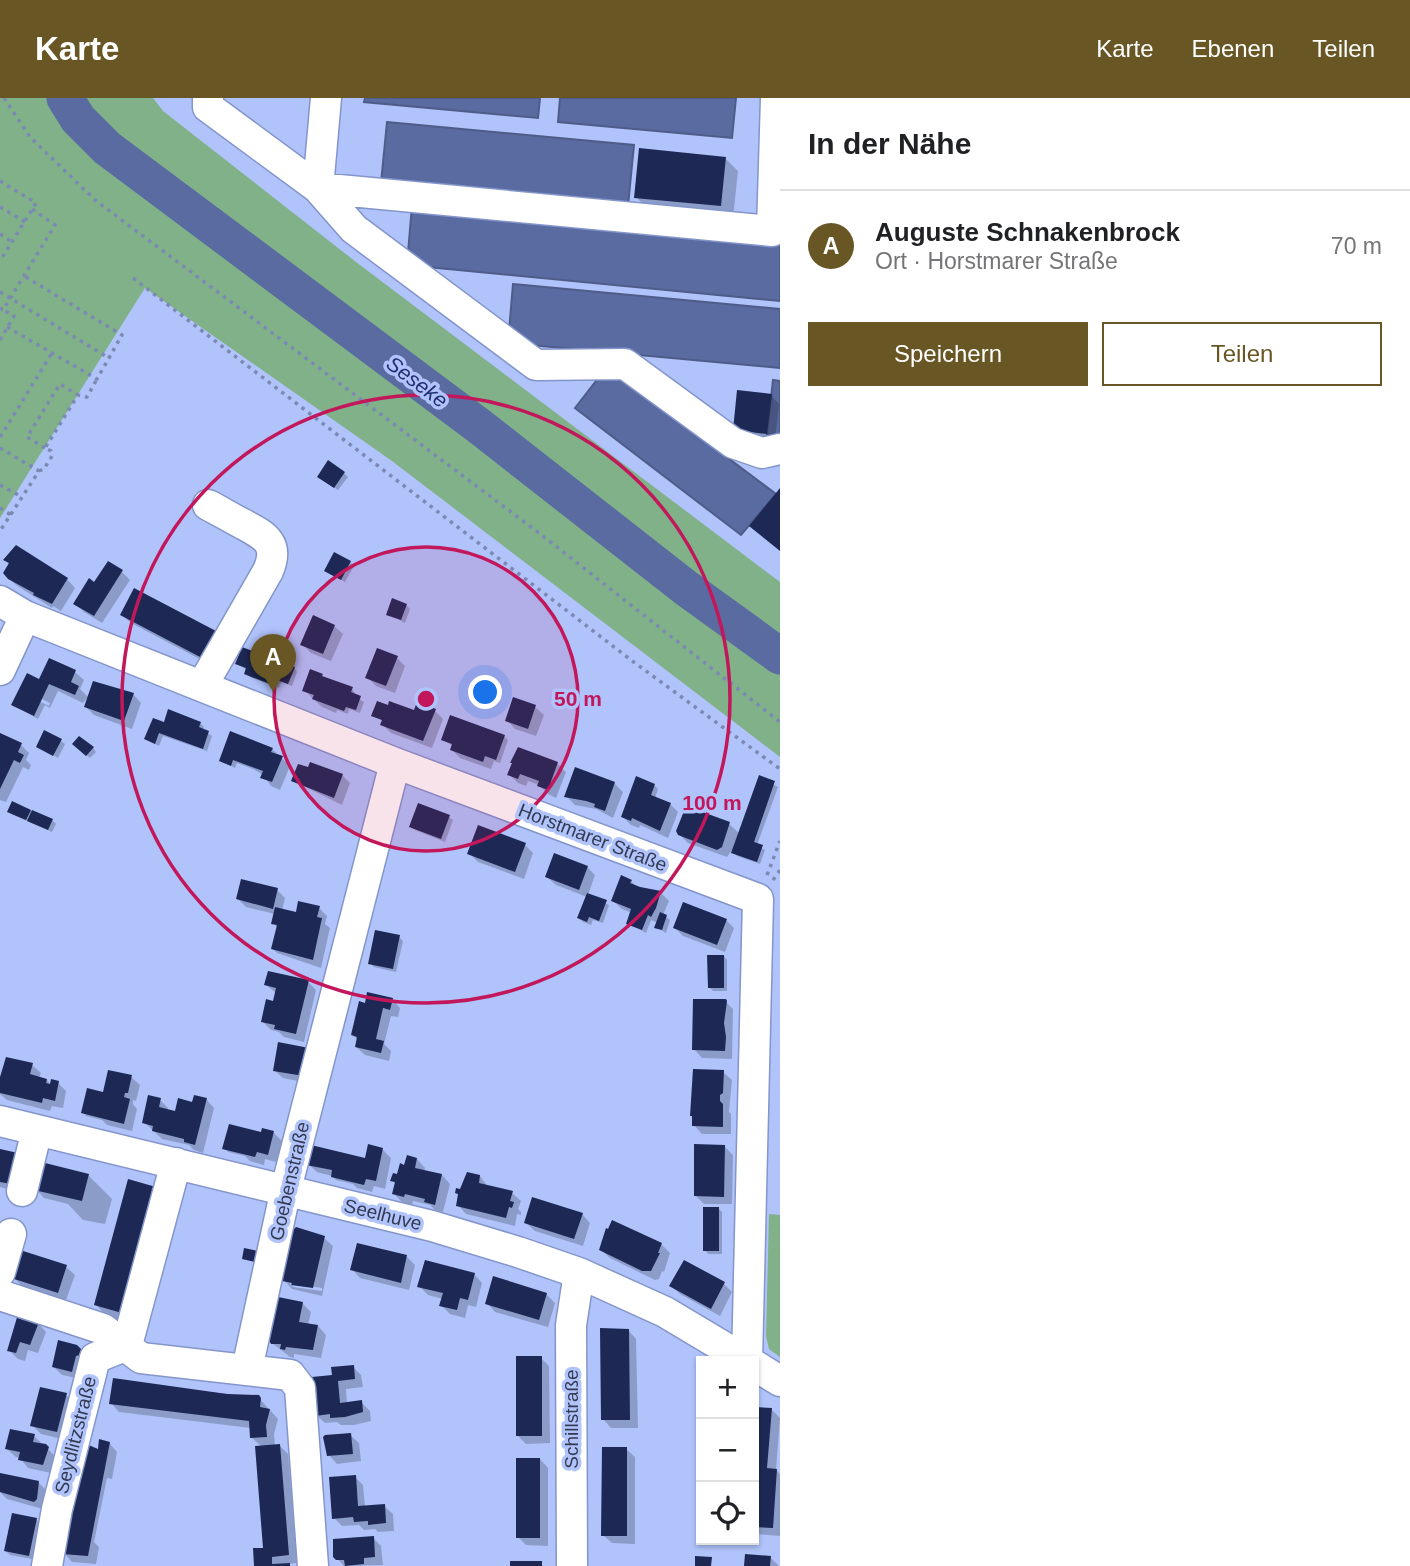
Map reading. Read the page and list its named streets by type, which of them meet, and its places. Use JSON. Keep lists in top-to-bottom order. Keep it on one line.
{"streets":{"street":["Horstmarer Straße","Goebenstraße","Seelhuve","Schillstraße","Seydlitzstraße"]},"crossings":[["Horstmarer Straße","Goebenstraße"],["Goebenstraße","Seelhuve"],["Seelhuve","Schillstraße"]],"water":["Seseke"],"page":{"header":"Karte","nav":["Karte","Ebenen","Teilen"],"heading":"In der Nähe","list":[{"mark":"A","name":"Auguste Schnakenbrock","note":"Ort · Horstmarer Straße","value":"70 m"}],"buttons":["Speichern","Teilen"],"pins":"A","map_buttons":["+","−"]},"rings":["50 m","100 m"]}
